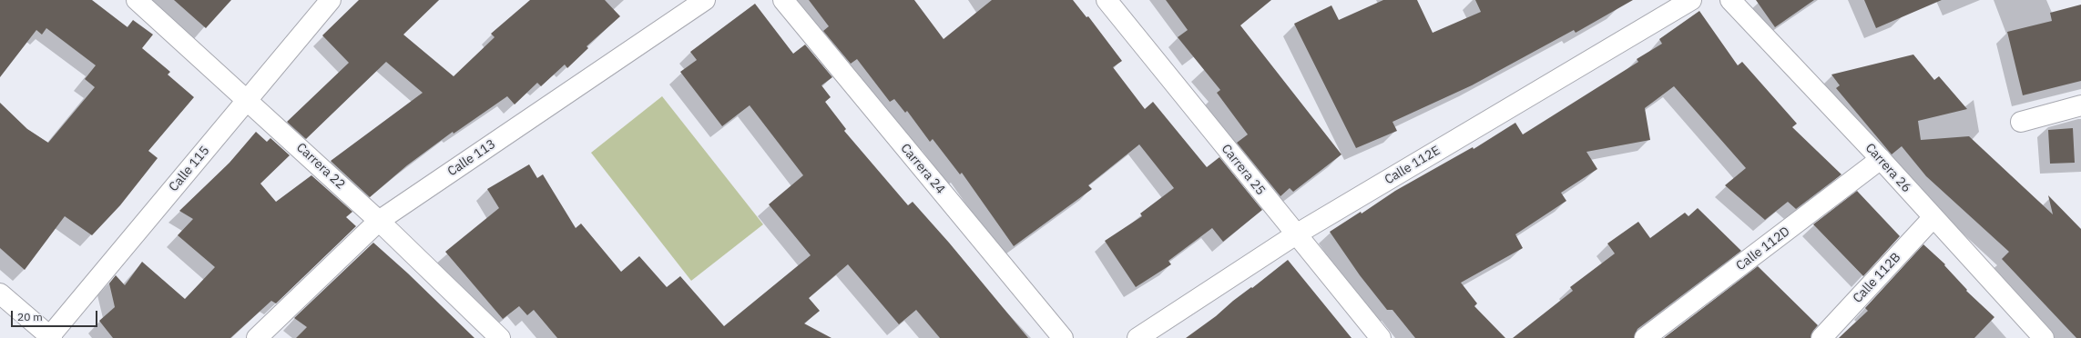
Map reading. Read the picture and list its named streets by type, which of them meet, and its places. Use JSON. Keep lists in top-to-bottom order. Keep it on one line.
{"streets":{"street":["Calle 113","Calle 112E","Carrera 22","Carrera 26","Calle 115","Carrera 24","Carrera 25","Calle 112D","Calle 112B"]},"crossings":[["Calle 113","Carrera 22"],["Calle 112E","Carrera 25"],["Carrera 22","Calle 115"],["Carrera 26","Calle 112D"],["Carrera 26","Calle 112B"]],"scale_bar":"20 m"}
